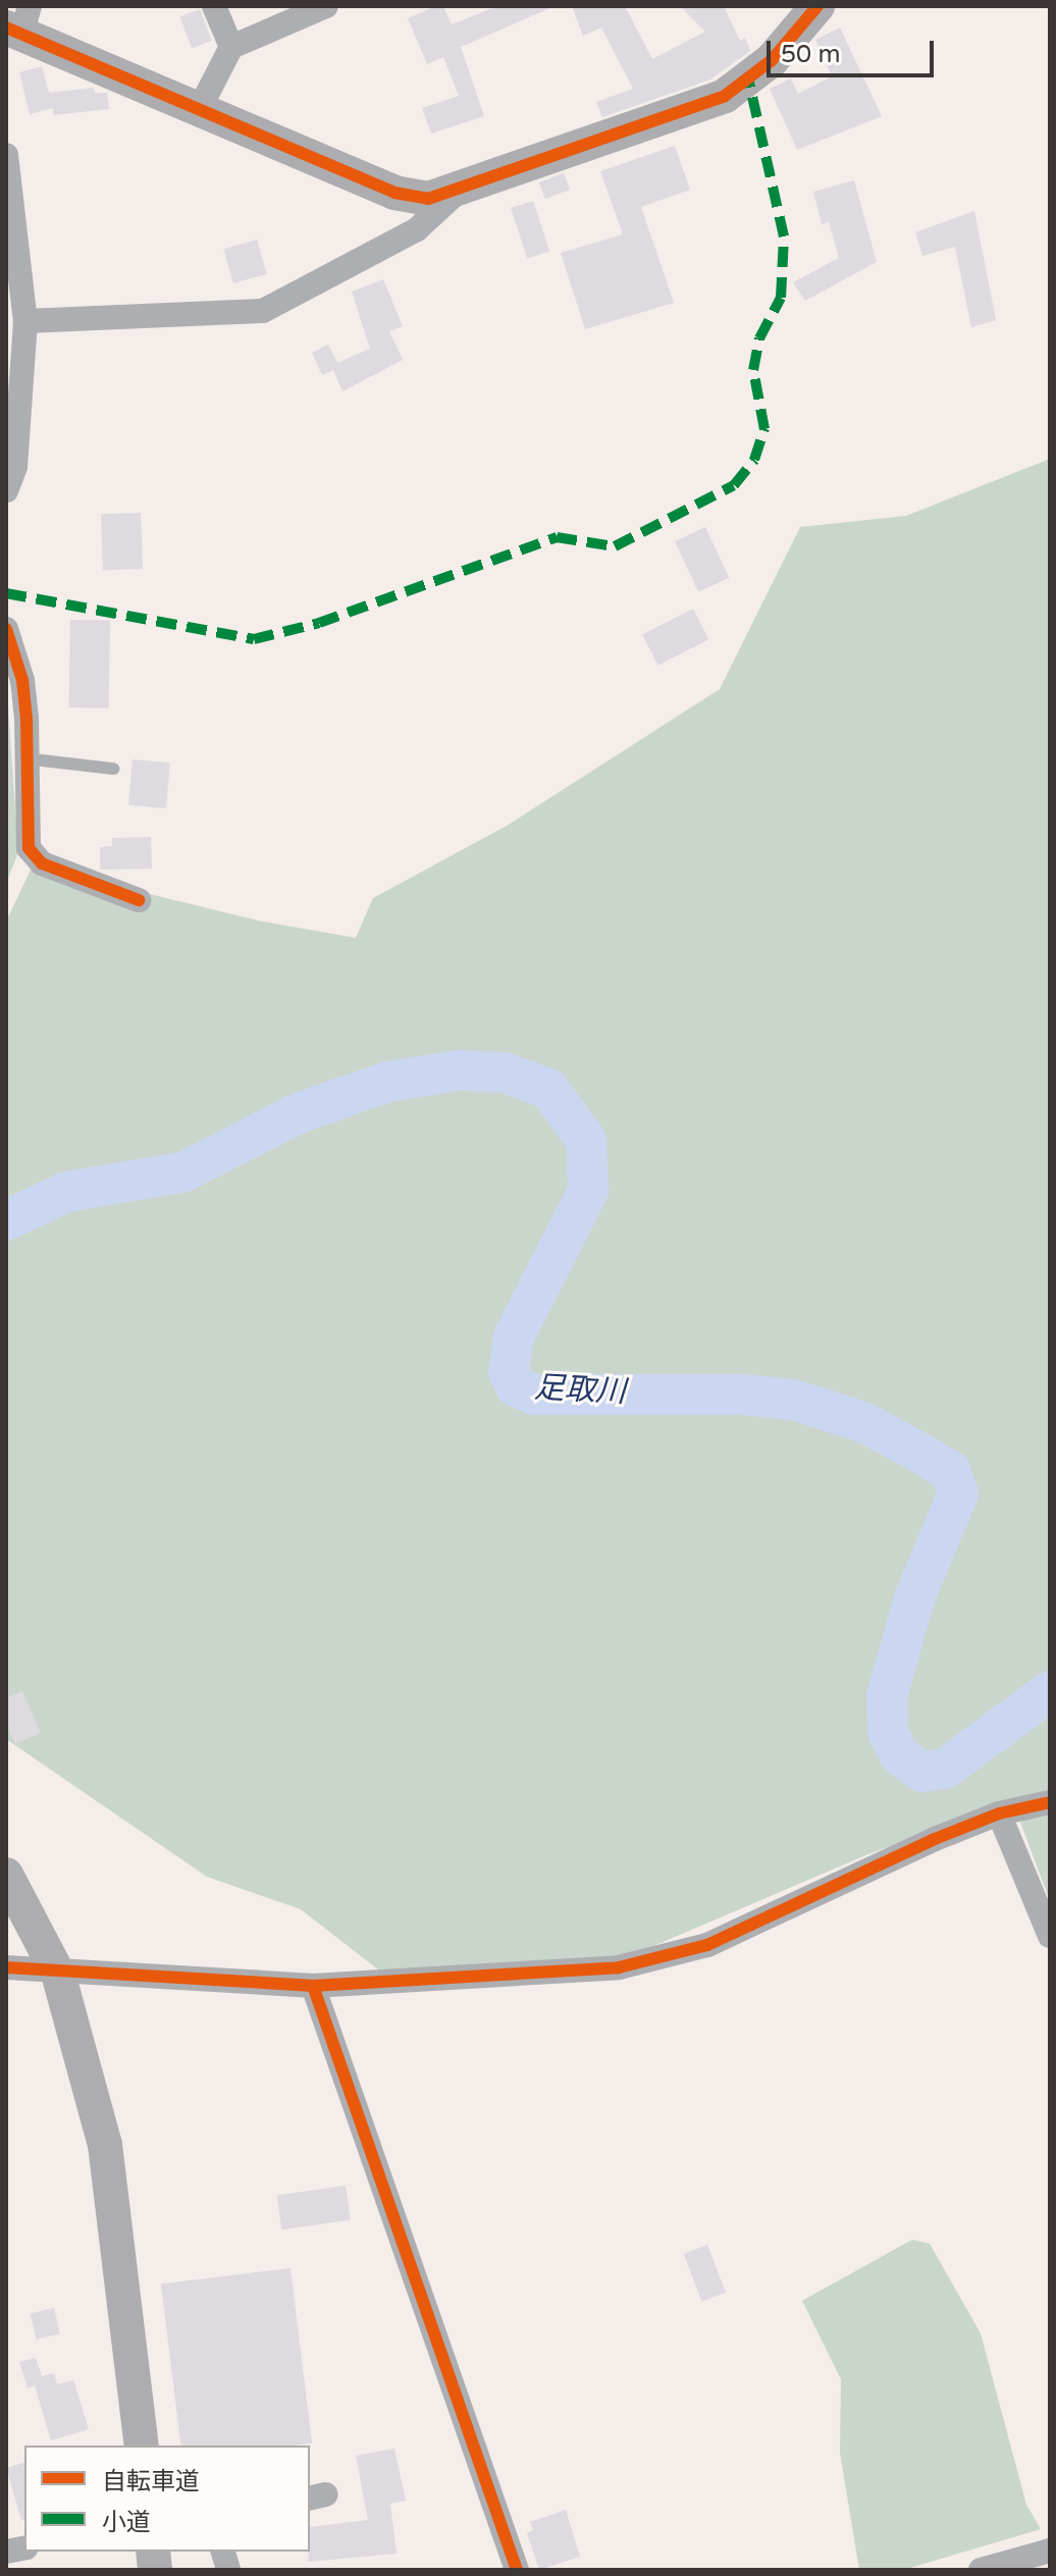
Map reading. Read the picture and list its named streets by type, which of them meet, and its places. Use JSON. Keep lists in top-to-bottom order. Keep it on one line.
{"water":["足取川"],"legend":["自転車道","小道"],"scale_bar":"50 m"}
